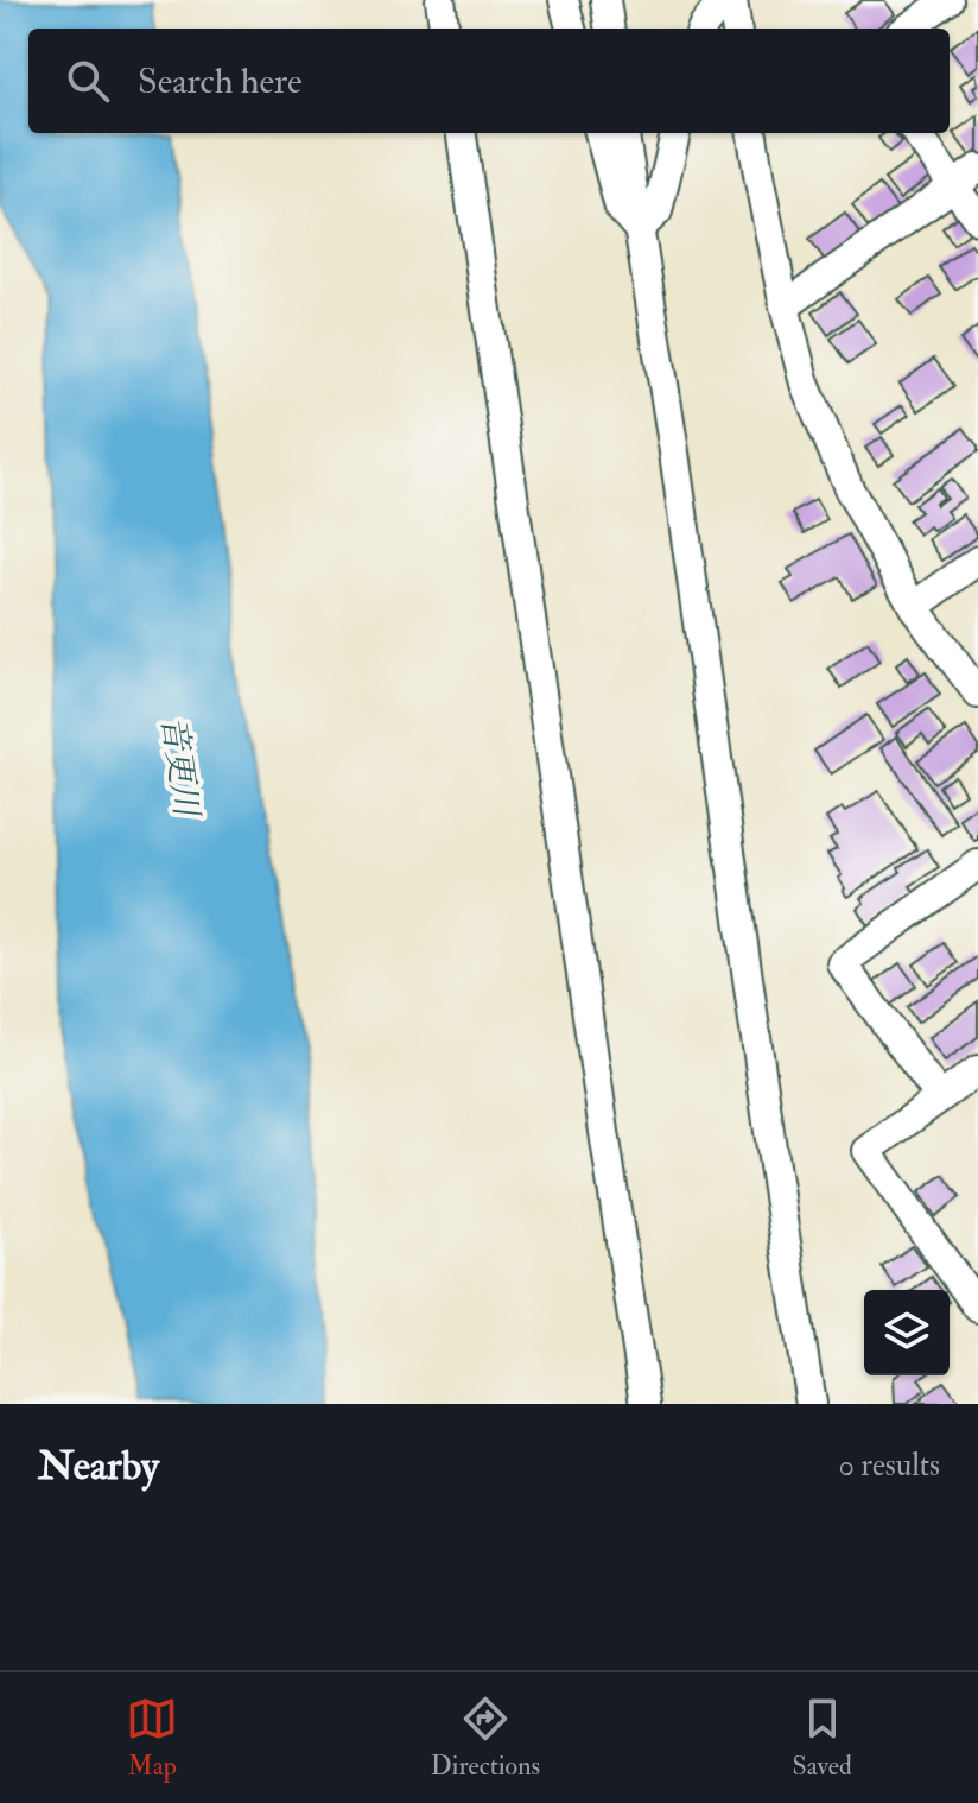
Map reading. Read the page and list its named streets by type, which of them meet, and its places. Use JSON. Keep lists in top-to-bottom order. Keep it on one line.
{"water":["音更川"],"page":{"search":"Search here","heading":["Nearby","0 results"],"nav":["Map","Directions","Saved"]}}
